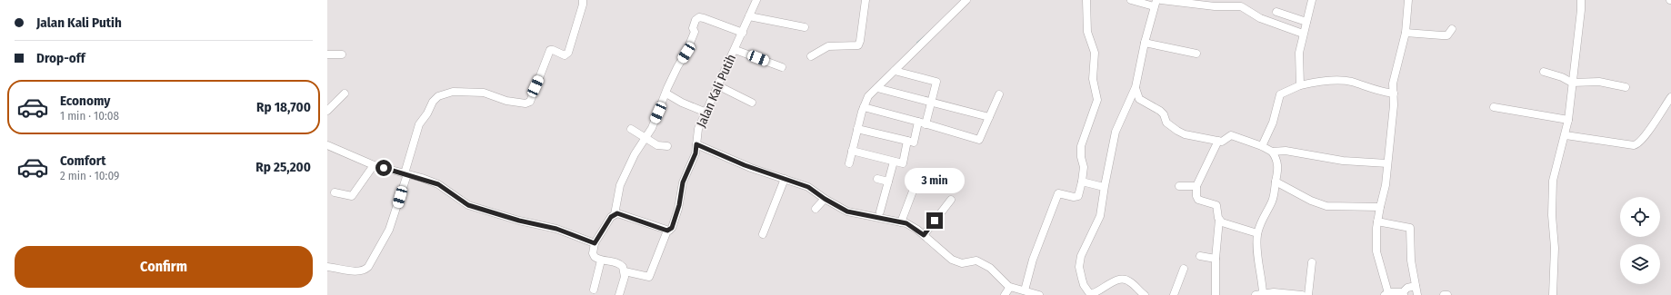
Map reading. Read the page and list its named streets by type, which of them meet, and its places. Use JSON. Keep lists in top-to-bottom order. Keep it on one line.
{"streets":{"street":["Jalan Kali Putih"]},"page":{"banner":["Jalan Kali Putih","Drop-off"],"list":[{"name":"Economy","note":"1 min · 10:08","value":"Rp 18,700"},{"name":"Comfort","note":"2 min · 10:09","value":"Rp 25,200"}],"bubble":"3 min","buttons":"Confirm"}}
